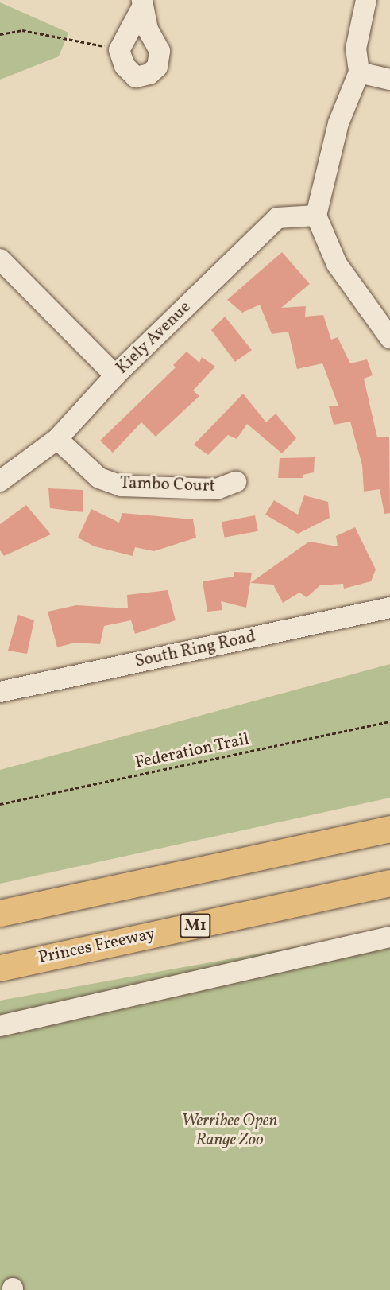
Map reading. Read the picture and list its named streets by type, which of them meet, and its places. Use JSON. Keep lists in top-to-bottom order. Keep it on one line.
{"streets":{"highway":["M1","Princes Freeway"],"street":["Kiely Avenue","Tambo Court","South Ring Road"],"path":["Federation Trail"]},"crossings":[["Kiely Avenue","Tambo Court"]],"parks":["Werribee Open Range Zoo"]}
